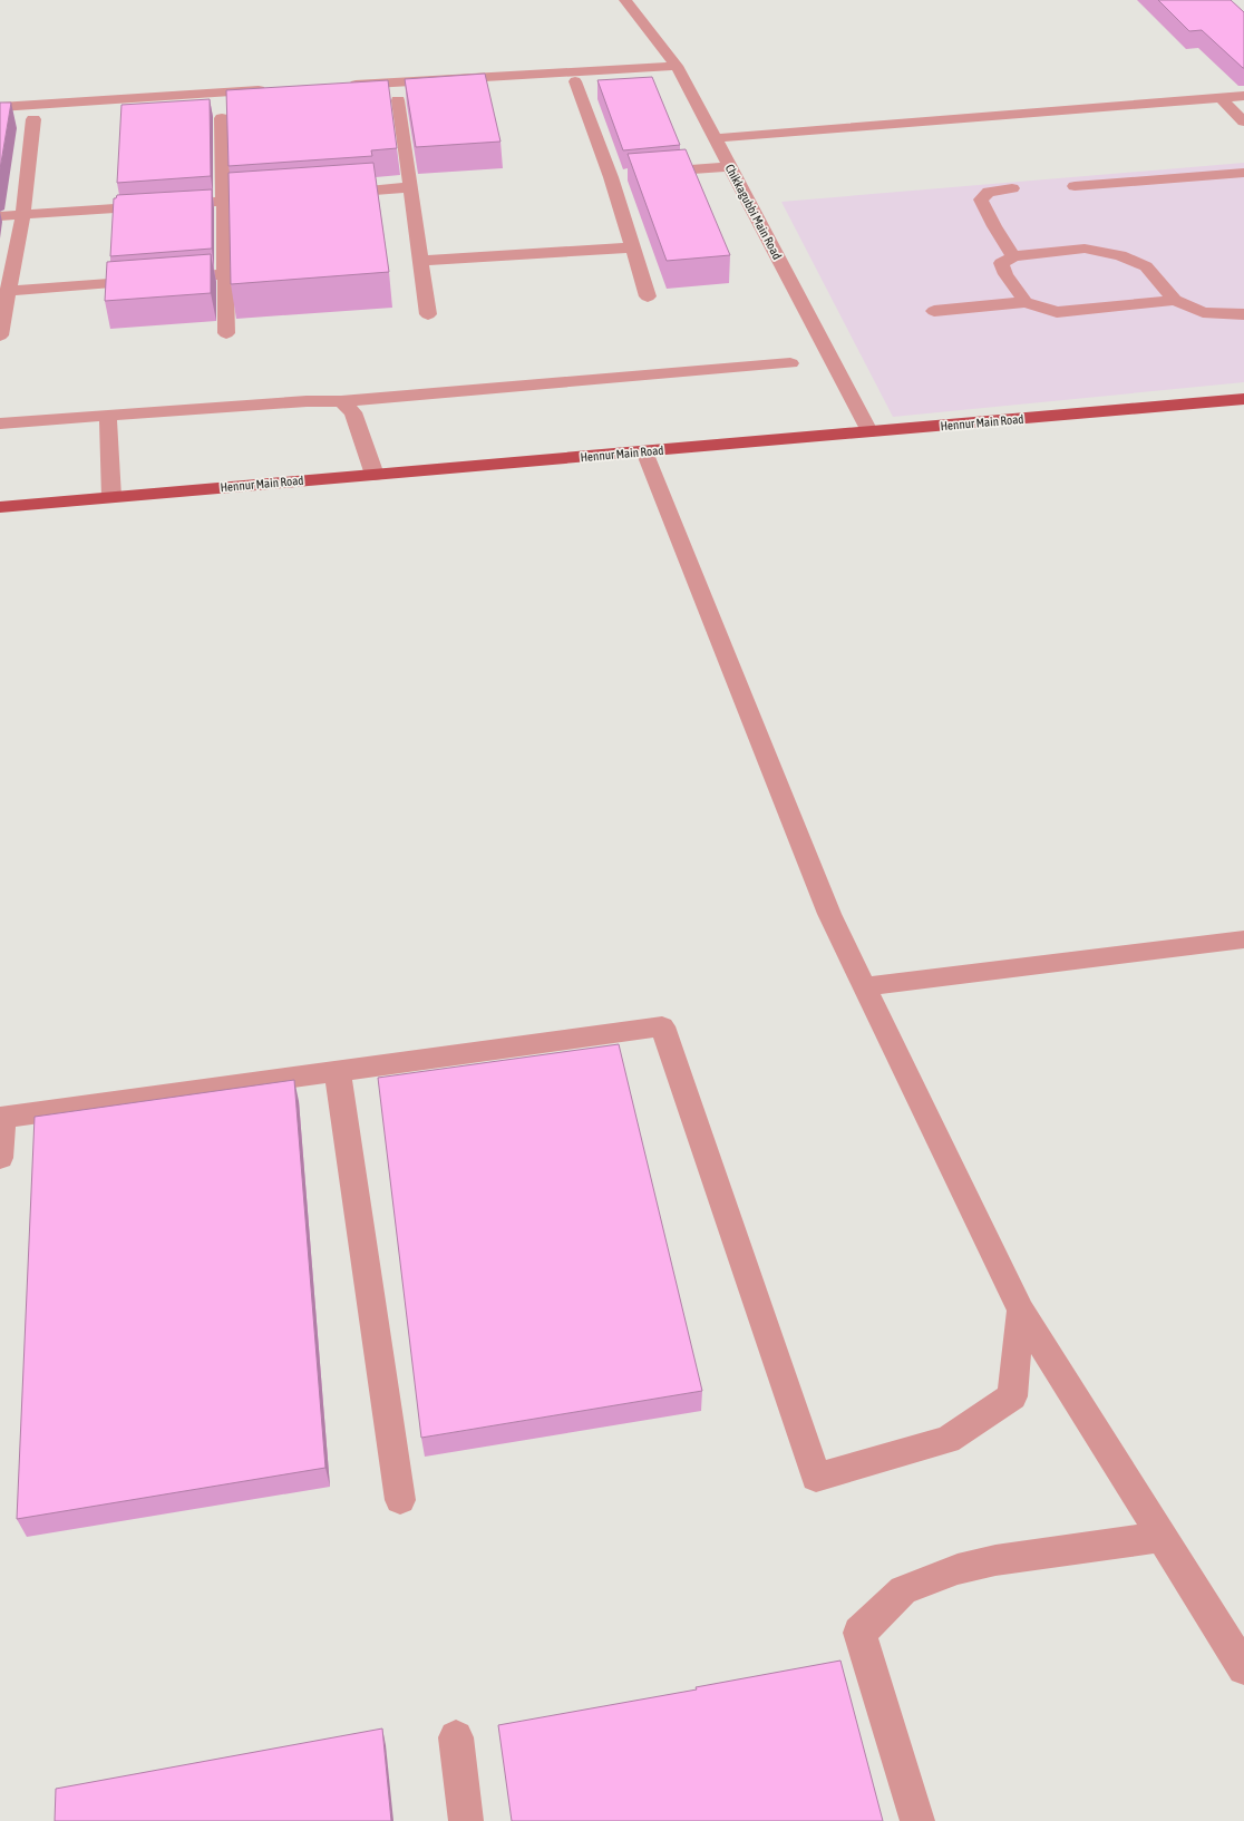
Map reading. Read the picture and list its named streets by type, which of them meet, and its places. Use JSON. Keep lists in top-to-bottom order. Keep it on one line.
{"streets":{"main road":["Hennur Main Road"],"street":["Chikkagubbi Main Road"]},"crossings":[["Chikkagubbi Main Road","Hennur Main Road"]]}
